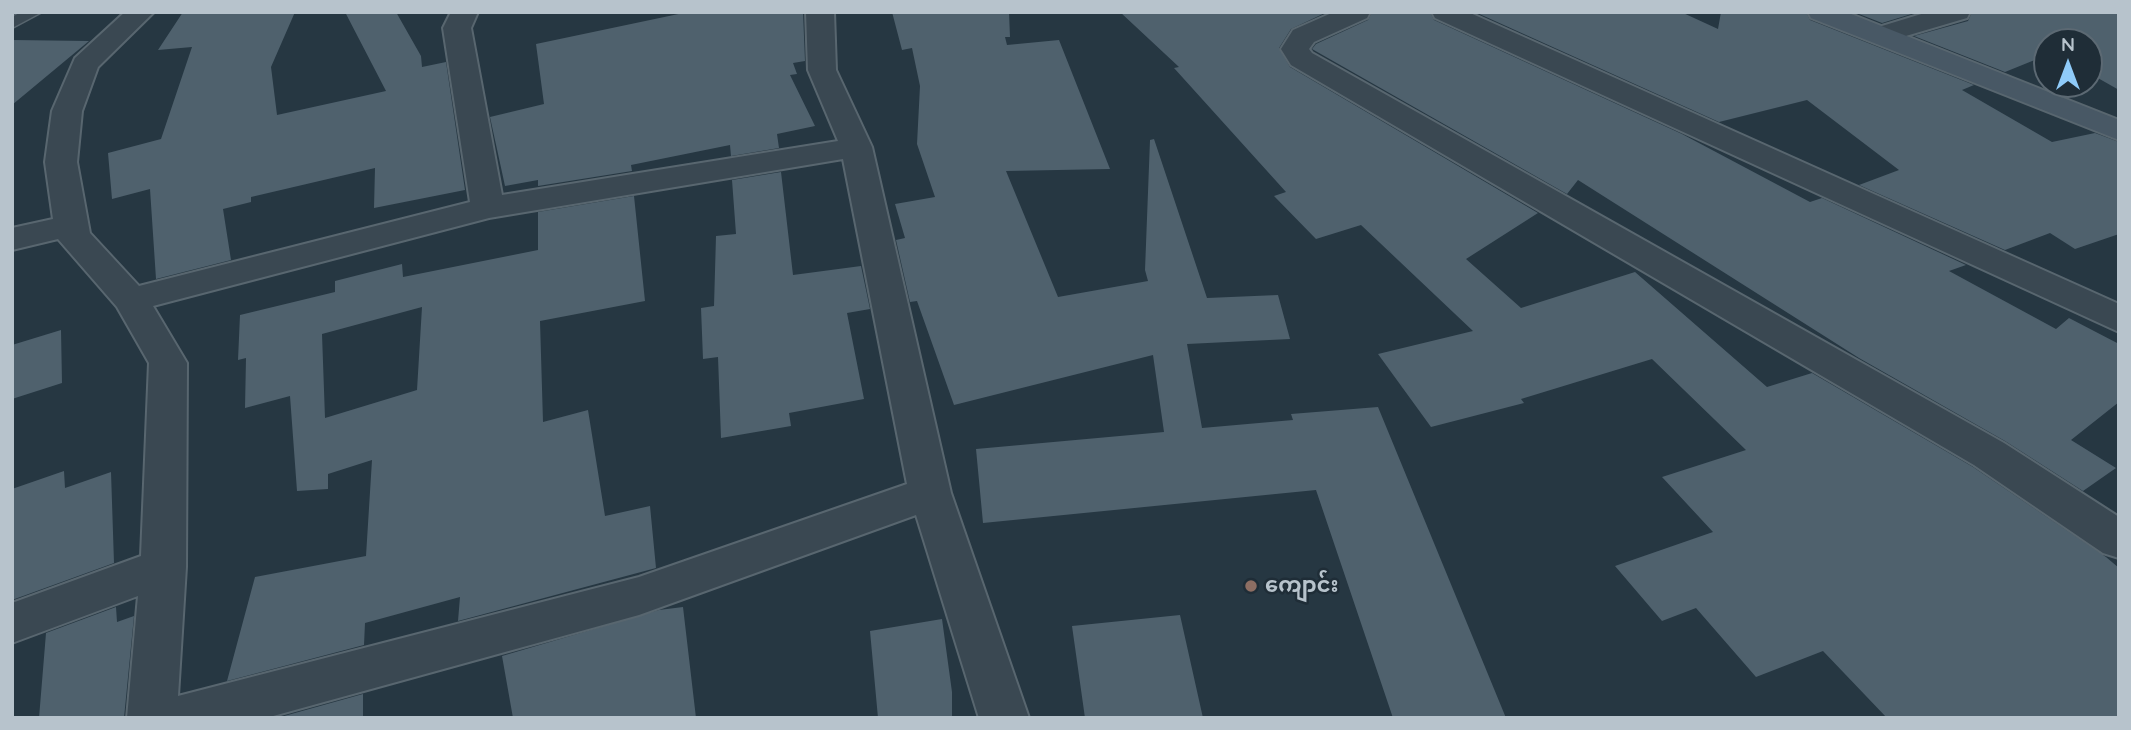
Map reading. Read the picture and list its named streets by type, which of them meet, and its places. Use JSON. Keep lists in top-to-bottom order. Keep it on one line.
{"places":["ကျောင်း"],"north":"top"}
